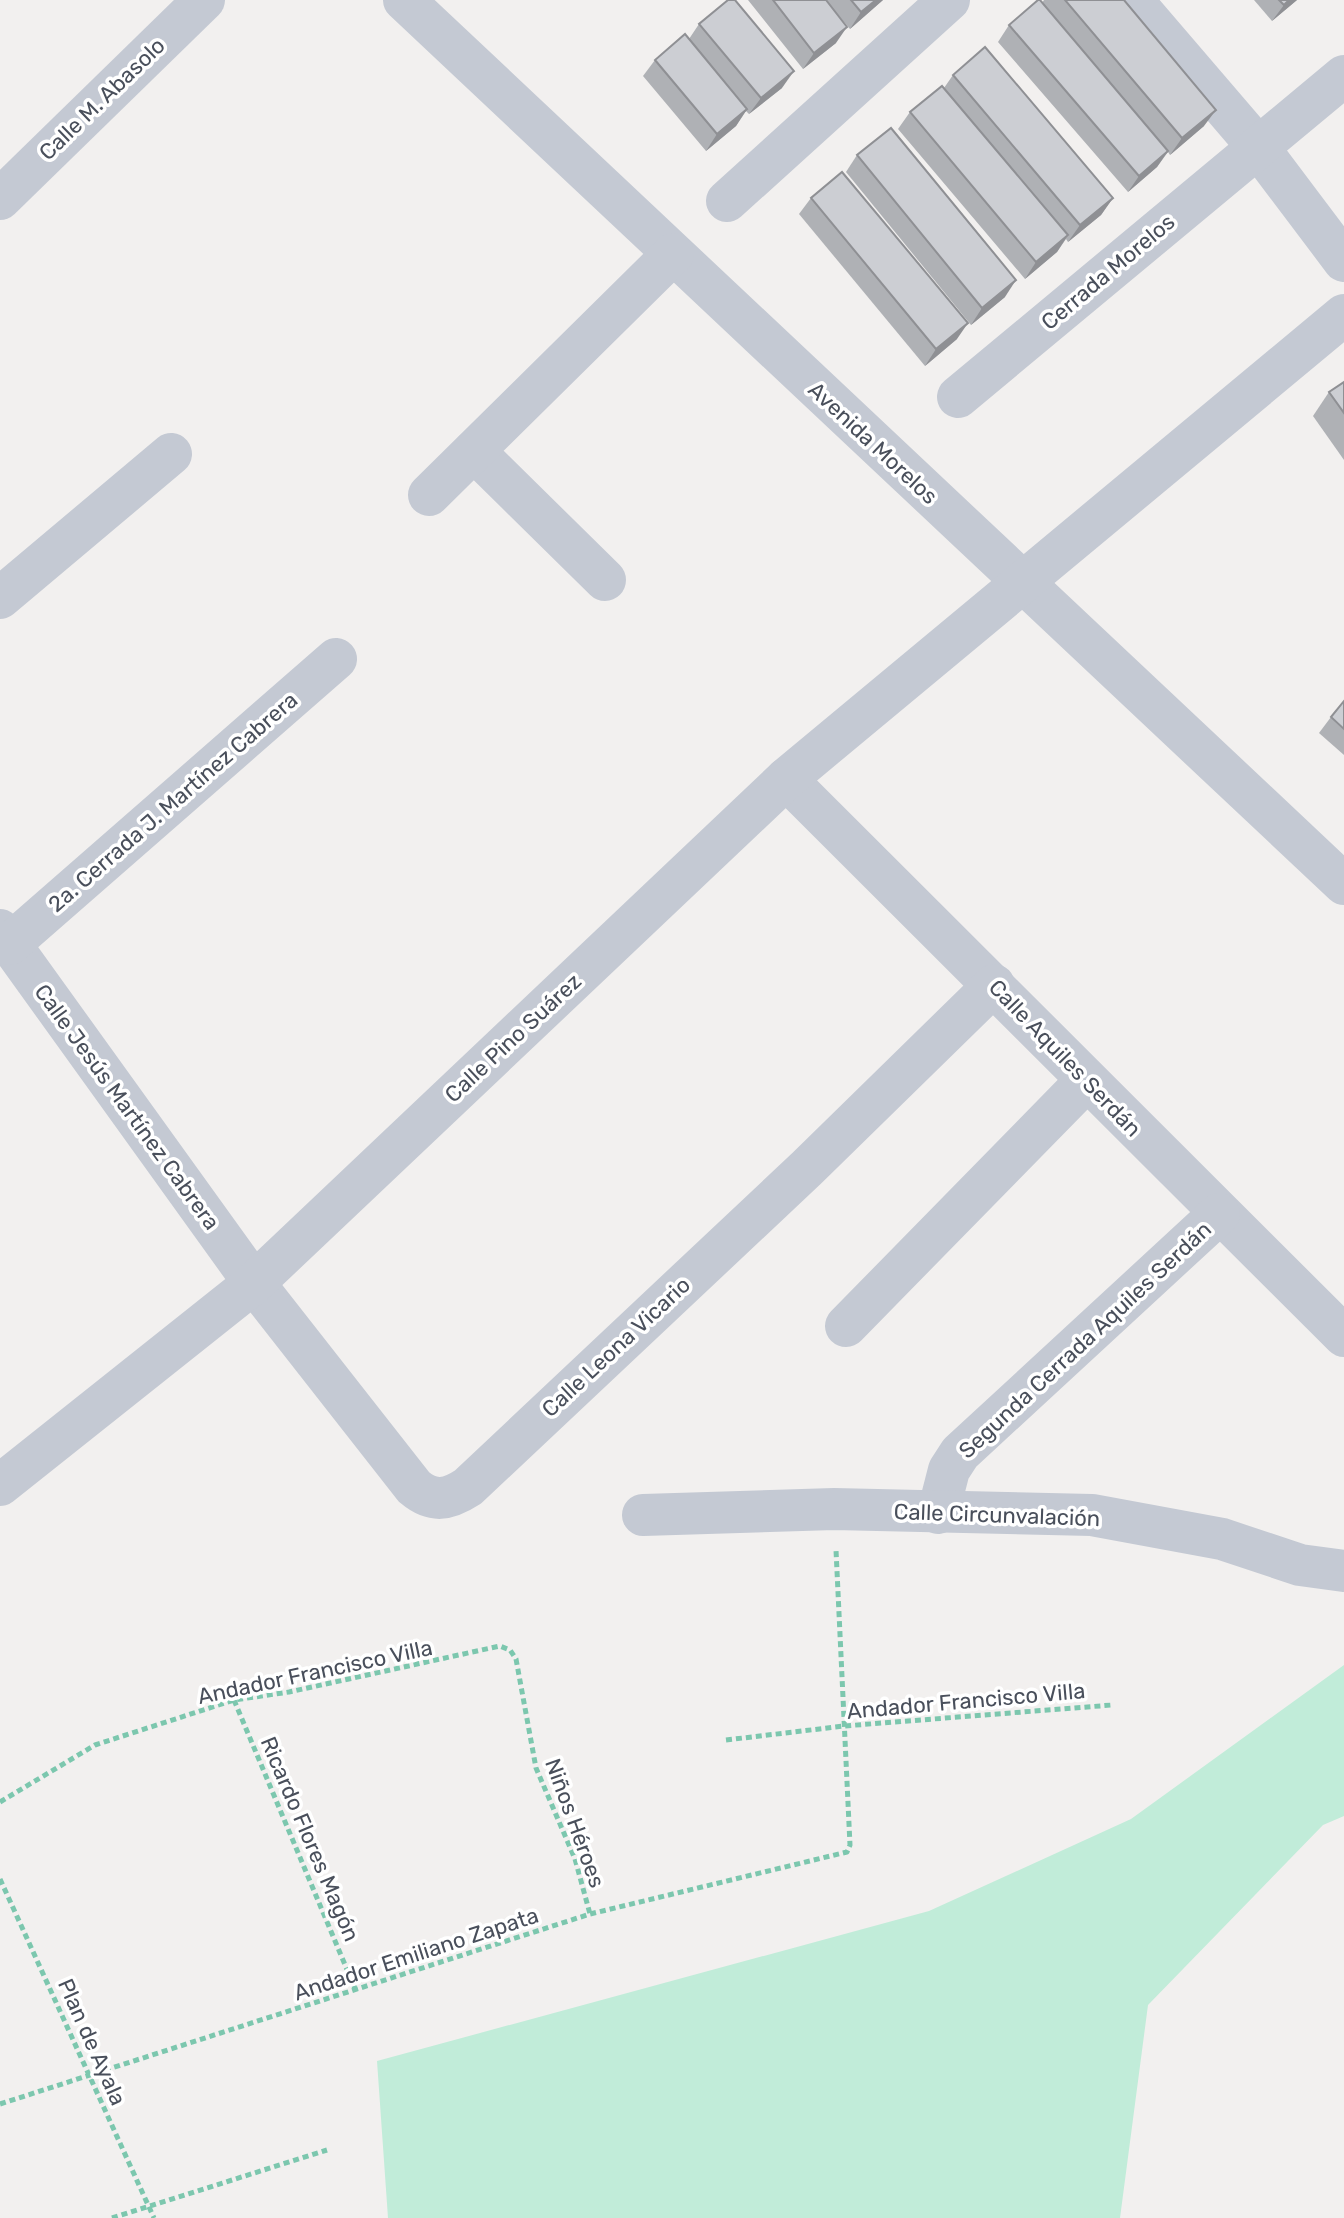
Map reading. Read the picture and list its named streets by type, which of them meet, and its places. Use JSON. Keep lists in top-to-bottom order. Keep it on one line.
{"streets":{"street":["Calle M. Abasolo","Cerrada Morelos","Avenida Morelos","2a. Cerrada J. Martínez Cabrera","Calle Pino Suárez","Calle Aquiles Serdán","Calle Jesús Martínez Cabrera","Segunda Cerrada Aquiles Serdán","Calle Leona Vicario","Calle Circunvalación"],"path":["Andador Francisco Villa","Niños Héroes","Ricardo Flores Magón","Andador Emiliano Zapata","Plan de Ayala"]},"crossings":[["Avenida Morelos","Calle Pino Suárez"],["2a. Cerrada J. Martínez Cabrera","Calle Jesús Martínez Cabrera"],["Calle Pino Suárez","Calle Aquiles Serdán"],["Calle Pino Suárez","Calle Jesús Martínez Cabrera"],["Calle Pino Suárez","Calle Leona Vicario"],["Calle Aquiles Serdán","Segunda Cerrada Aquiles Serdán"],["Calle Aquiles Serdán","Calle Leona Vicario"],["Calle Jesús Martínez Cabrera","Calle Leona Vicario"],["Segunda Cerrada Aquiles Serdán","Calle Circunvalación"],["Andador Francisco Villa","Niños Héroes"],["Andador Francisco Villa","Ricardo Flores Magón"],["Andador Francisco Villa","Andador Emiliano Zapata"],["Niños Héroes","Andador Emiliano Zapata"],["Ricardo Flores Magón","Andador Emiliano Zapata"],["Andador Emiliano Zapata","Plan de Ayala"]]}
